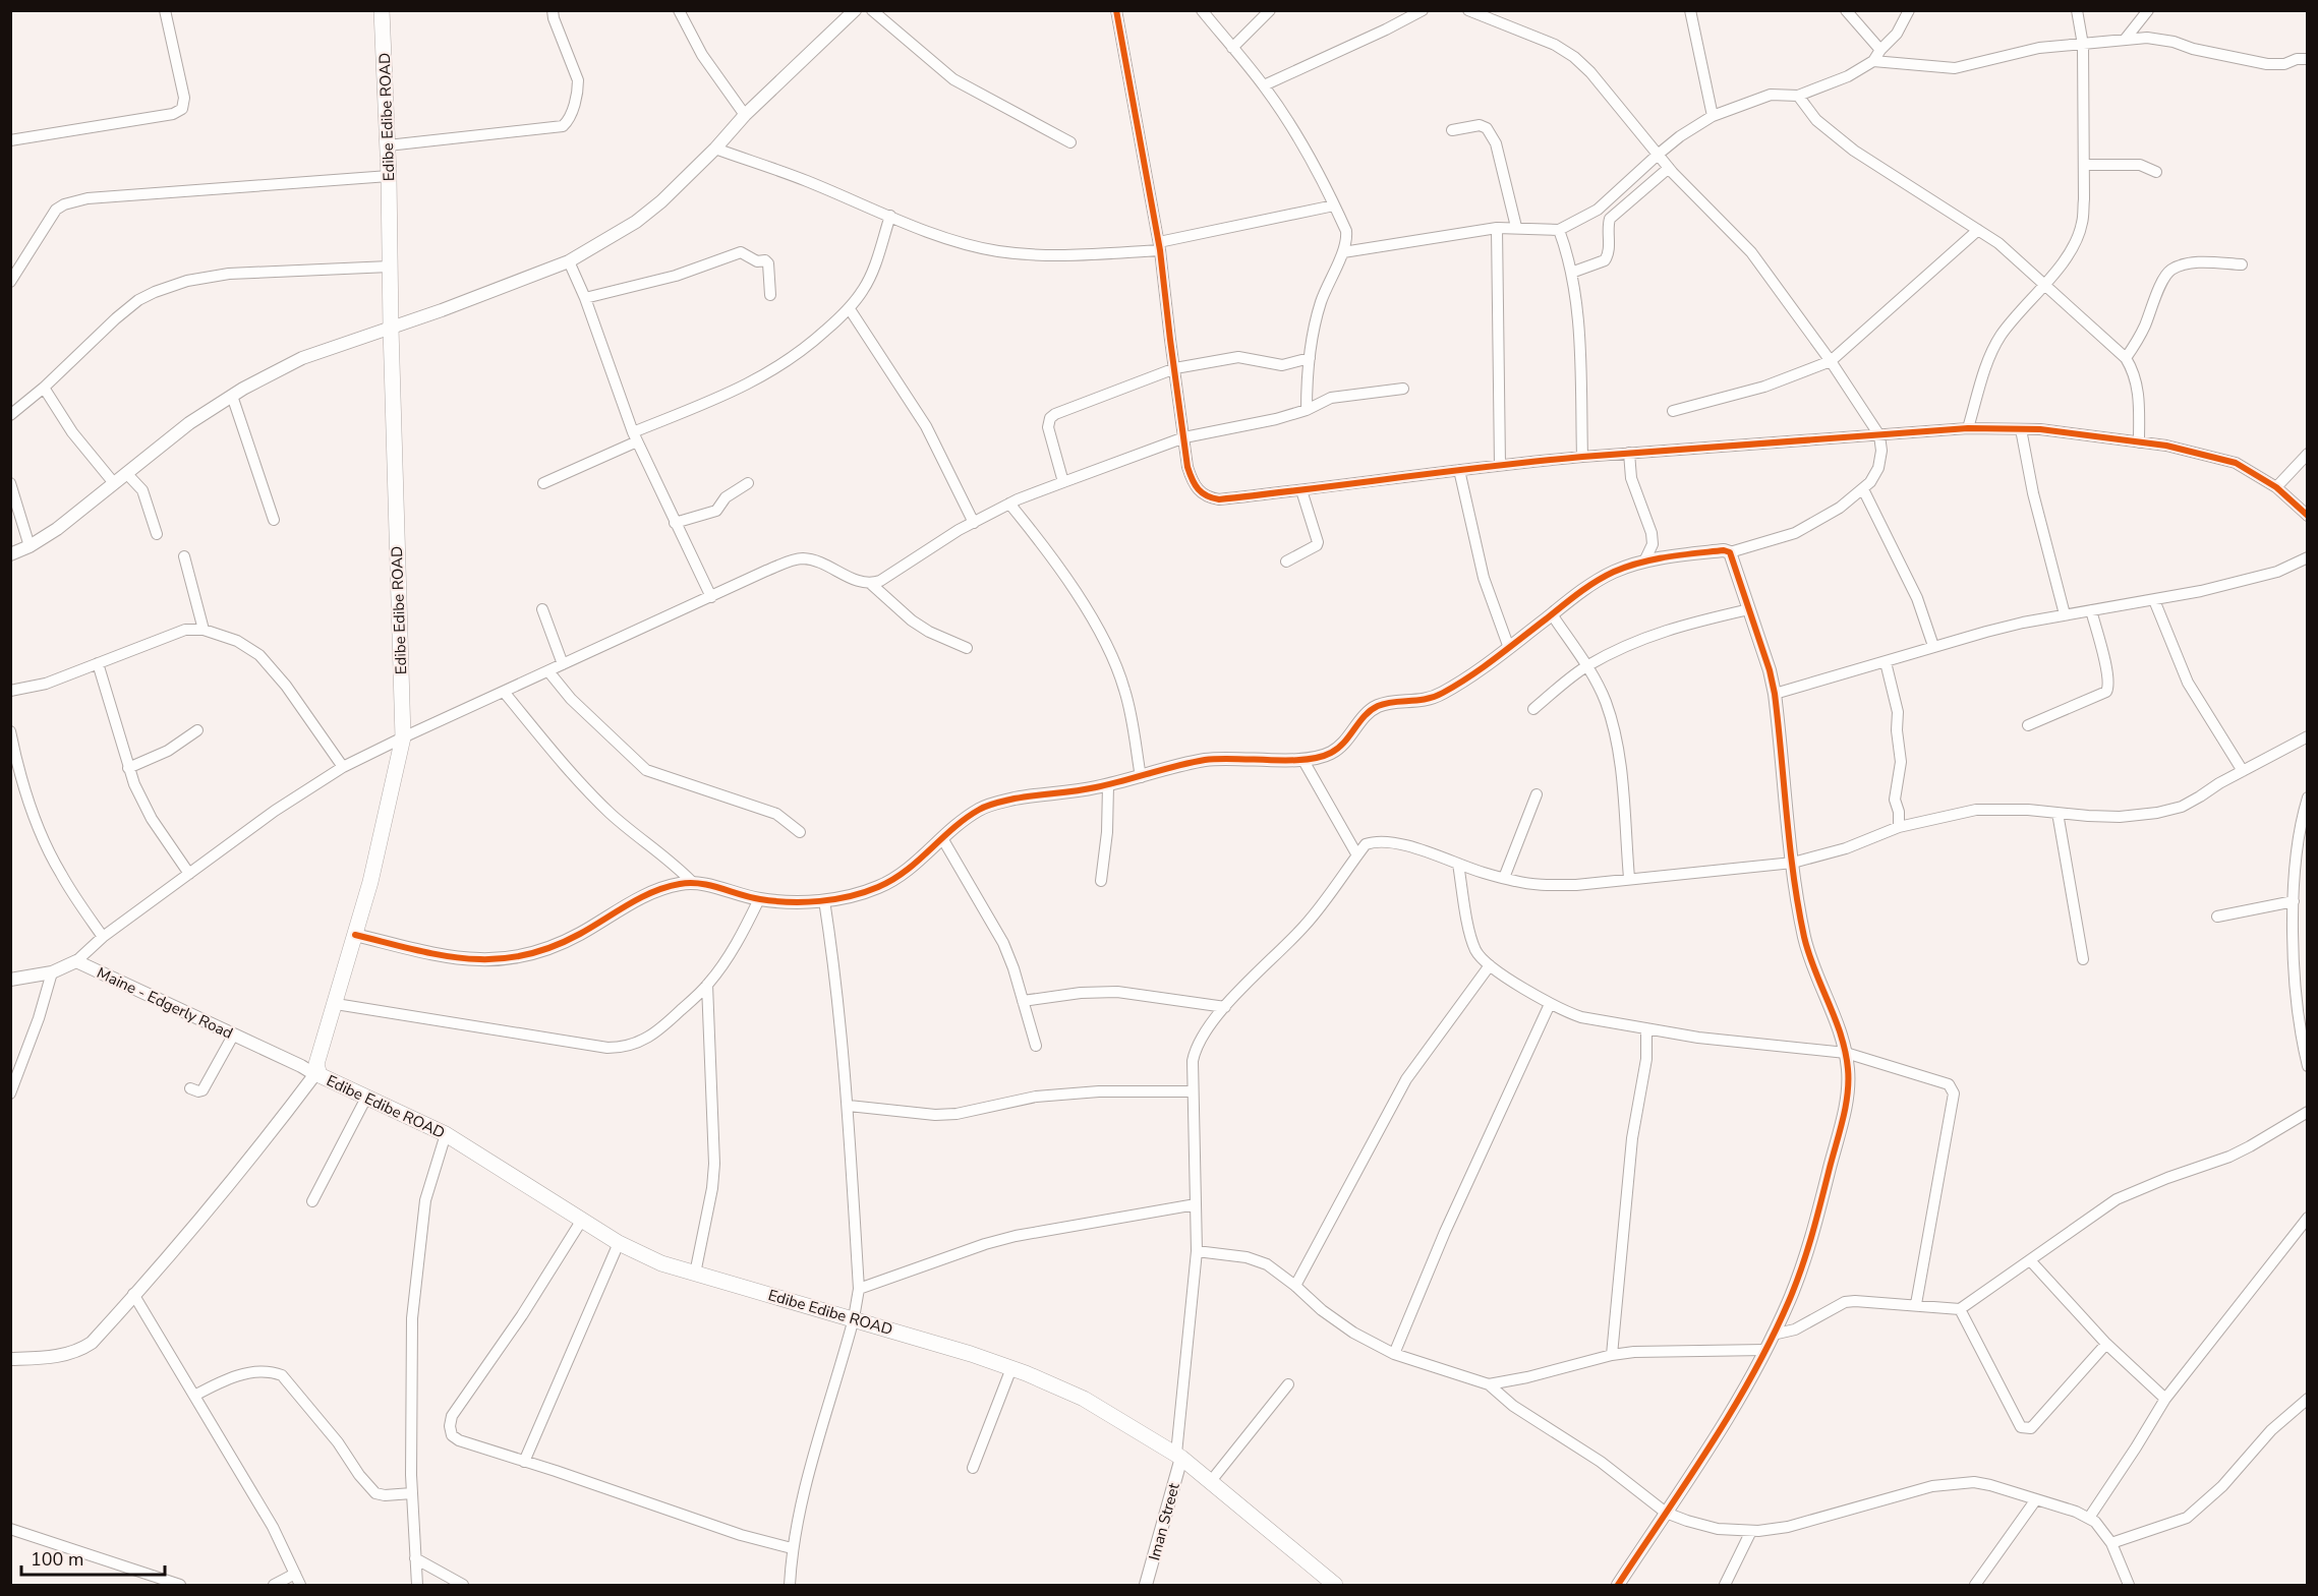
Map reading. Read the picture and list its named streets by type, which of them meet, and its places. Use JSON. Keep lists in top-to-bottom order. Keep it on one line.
{"streets":{"main road":["Edibe Edibe ROAD"],"street":["Maine - Edgerly Road","Iman Street"]},"crossings":[["Edibe Edibe ROAD","Maine - Edgerly Road"],["Edibe Edibe ROAD","Iman Street"]],"scale_bar":"100 m"}
